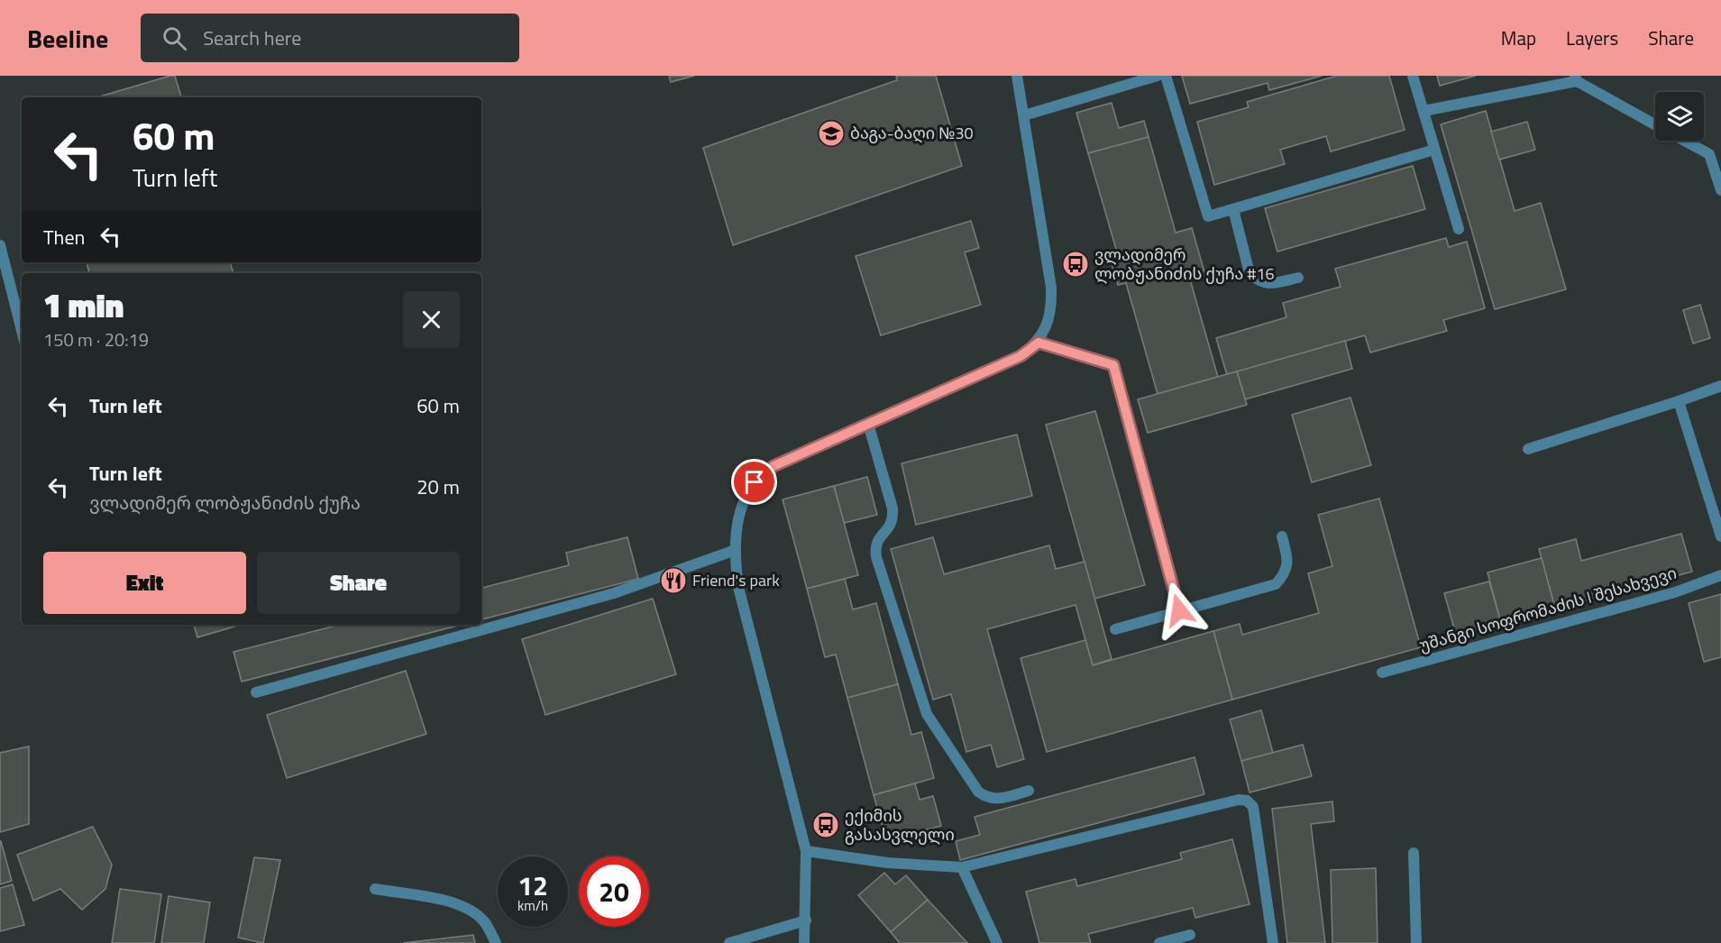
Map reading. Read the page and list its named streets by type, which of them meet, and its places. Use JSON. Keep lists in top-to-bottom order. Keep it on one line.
{"streets":{"street":["უშანგი სოფრომაძის I შესახვევი"]},"places":{"school or university":["ბაგა-ბაღი №30"],"bus stop":["ვლადიმერ ლობჟანიძის ქუჩა #16","ექიმის გასასვლელი"],"restaurant":["Friend's park"]},"page":{"header":"Beeline","search":"Search here","nav":["Map","Layers","Share"],"turn":["60 m","Turn left"],"then":"Then","heading":["1 min","150 m · 20:19"],"list":[{"name":"Turn left","value":"60 m"},{"name":"Turn left","note":"ვლადიმერ ლობჟანიძის ქუჩა","value":"20 m"}],"buttons":["Exit","Share"],"speed":"12 km/h","limit":"20"}}
